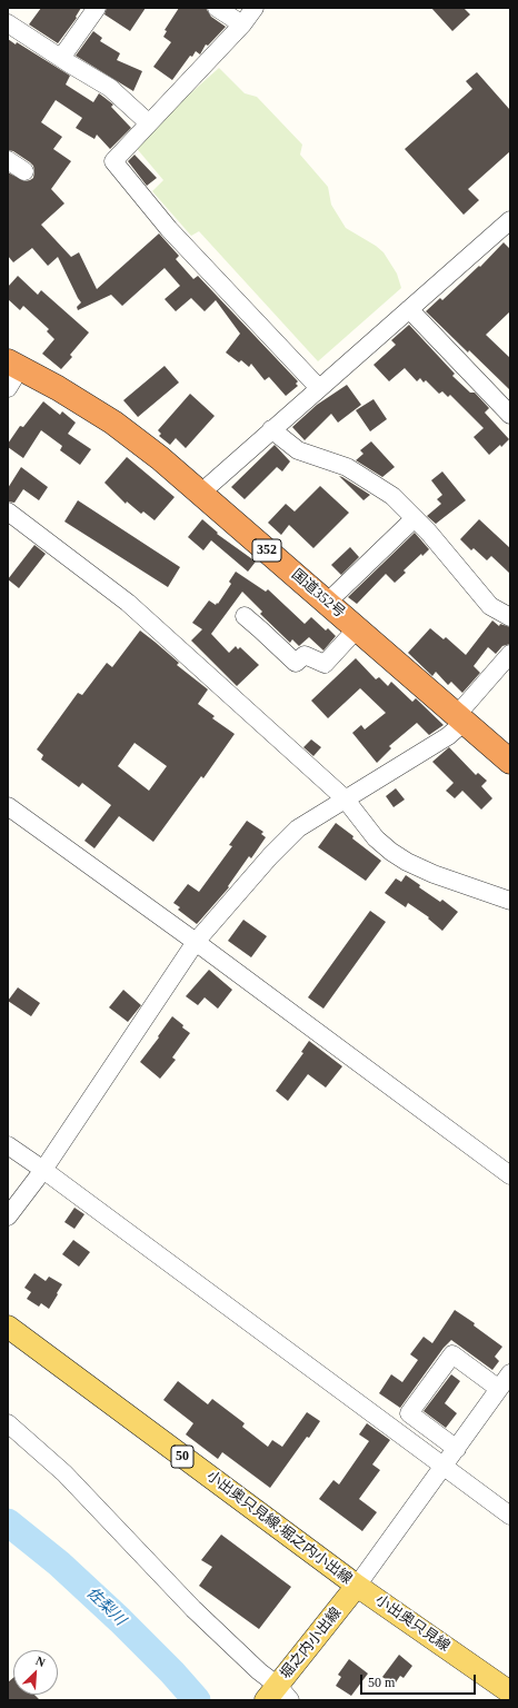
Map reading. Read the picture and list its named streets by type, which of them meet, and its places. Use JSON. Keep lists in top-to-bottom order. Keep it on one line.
{"streets":{"highway":["352","国道352号"],"main road":["50","小出奥只見線;堀之内小出線","小出奥只見線","堀之内小出線"]},"crossings":[["小出奥只見線;堀之内小出線","小出奥只見線"],["小出奥只見線;堀之内小出線","堀之内小出線"],["小出奥只見線","堀之内小出線"]],"water":["佐梨川"],"scale_bar":"50 m","north":"top right"}
